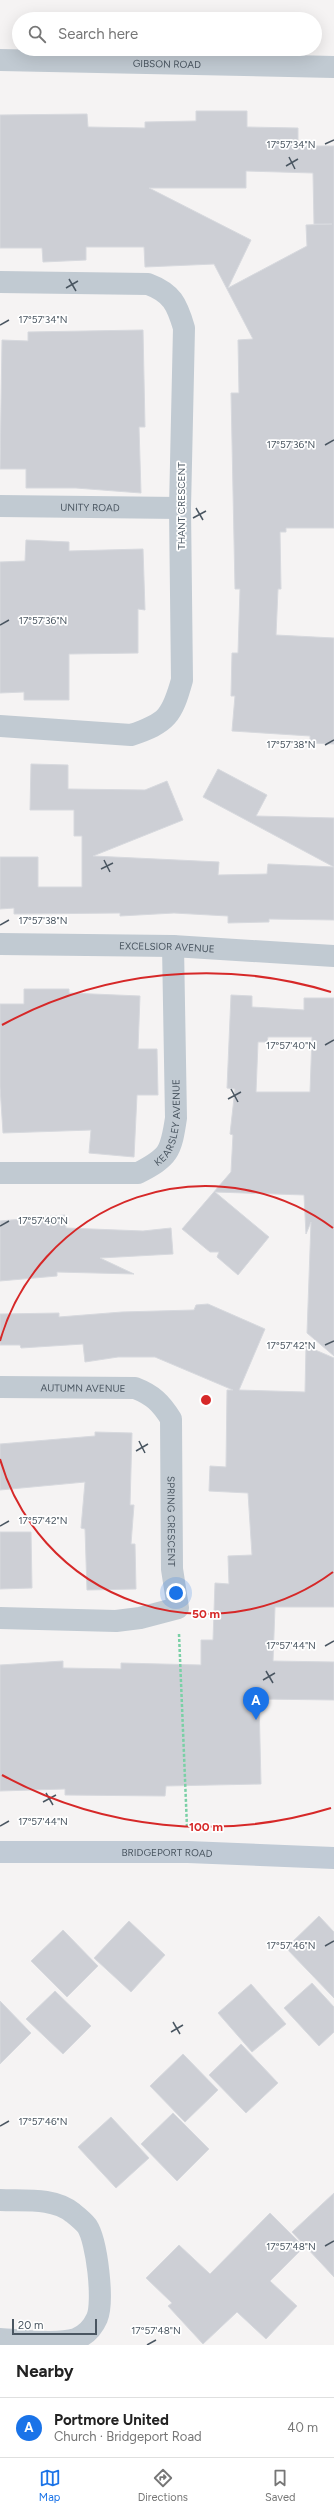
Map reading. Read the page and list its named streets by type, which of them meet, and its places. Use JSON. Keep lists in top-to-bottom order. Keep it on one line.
{"streets":{"main road":["BRIDGEPORT ROAD"],"street":["GIBSON ROAD","THANT CRESCENT","UNITY ROAD","EXCELSIOR AVENUE","KEARSLEY AVENUE","AUTUMN AVENUE","SPRING CRESCENT"]},"crossings":[["THANT CRESCENT","UNITY ROAD"],["EXCELSIOR AVENUE","KEARSLEY AVENUE"],["AUTUMN AVENUE","SPRING CRESCENT"]],"scale_bar":"20 m","page":{"search":"Search here","pins":"A","scale":"20 m","heading":"Nearby","list":[{"mark":"A","name":"Portmore United","note":"Church · Bridgeport Road","value":"40 m"}],"nav":["Map","Directions","Saved"]},"coordinates":["17°57'34\"N","17°57'36\"N","17°57'38\"N","17°57'40\"N","17°57'42\"N","17°57'44\"N","17°57'46\"N","17°57'48\"N"],"rings":["50 m","100 m"]}
